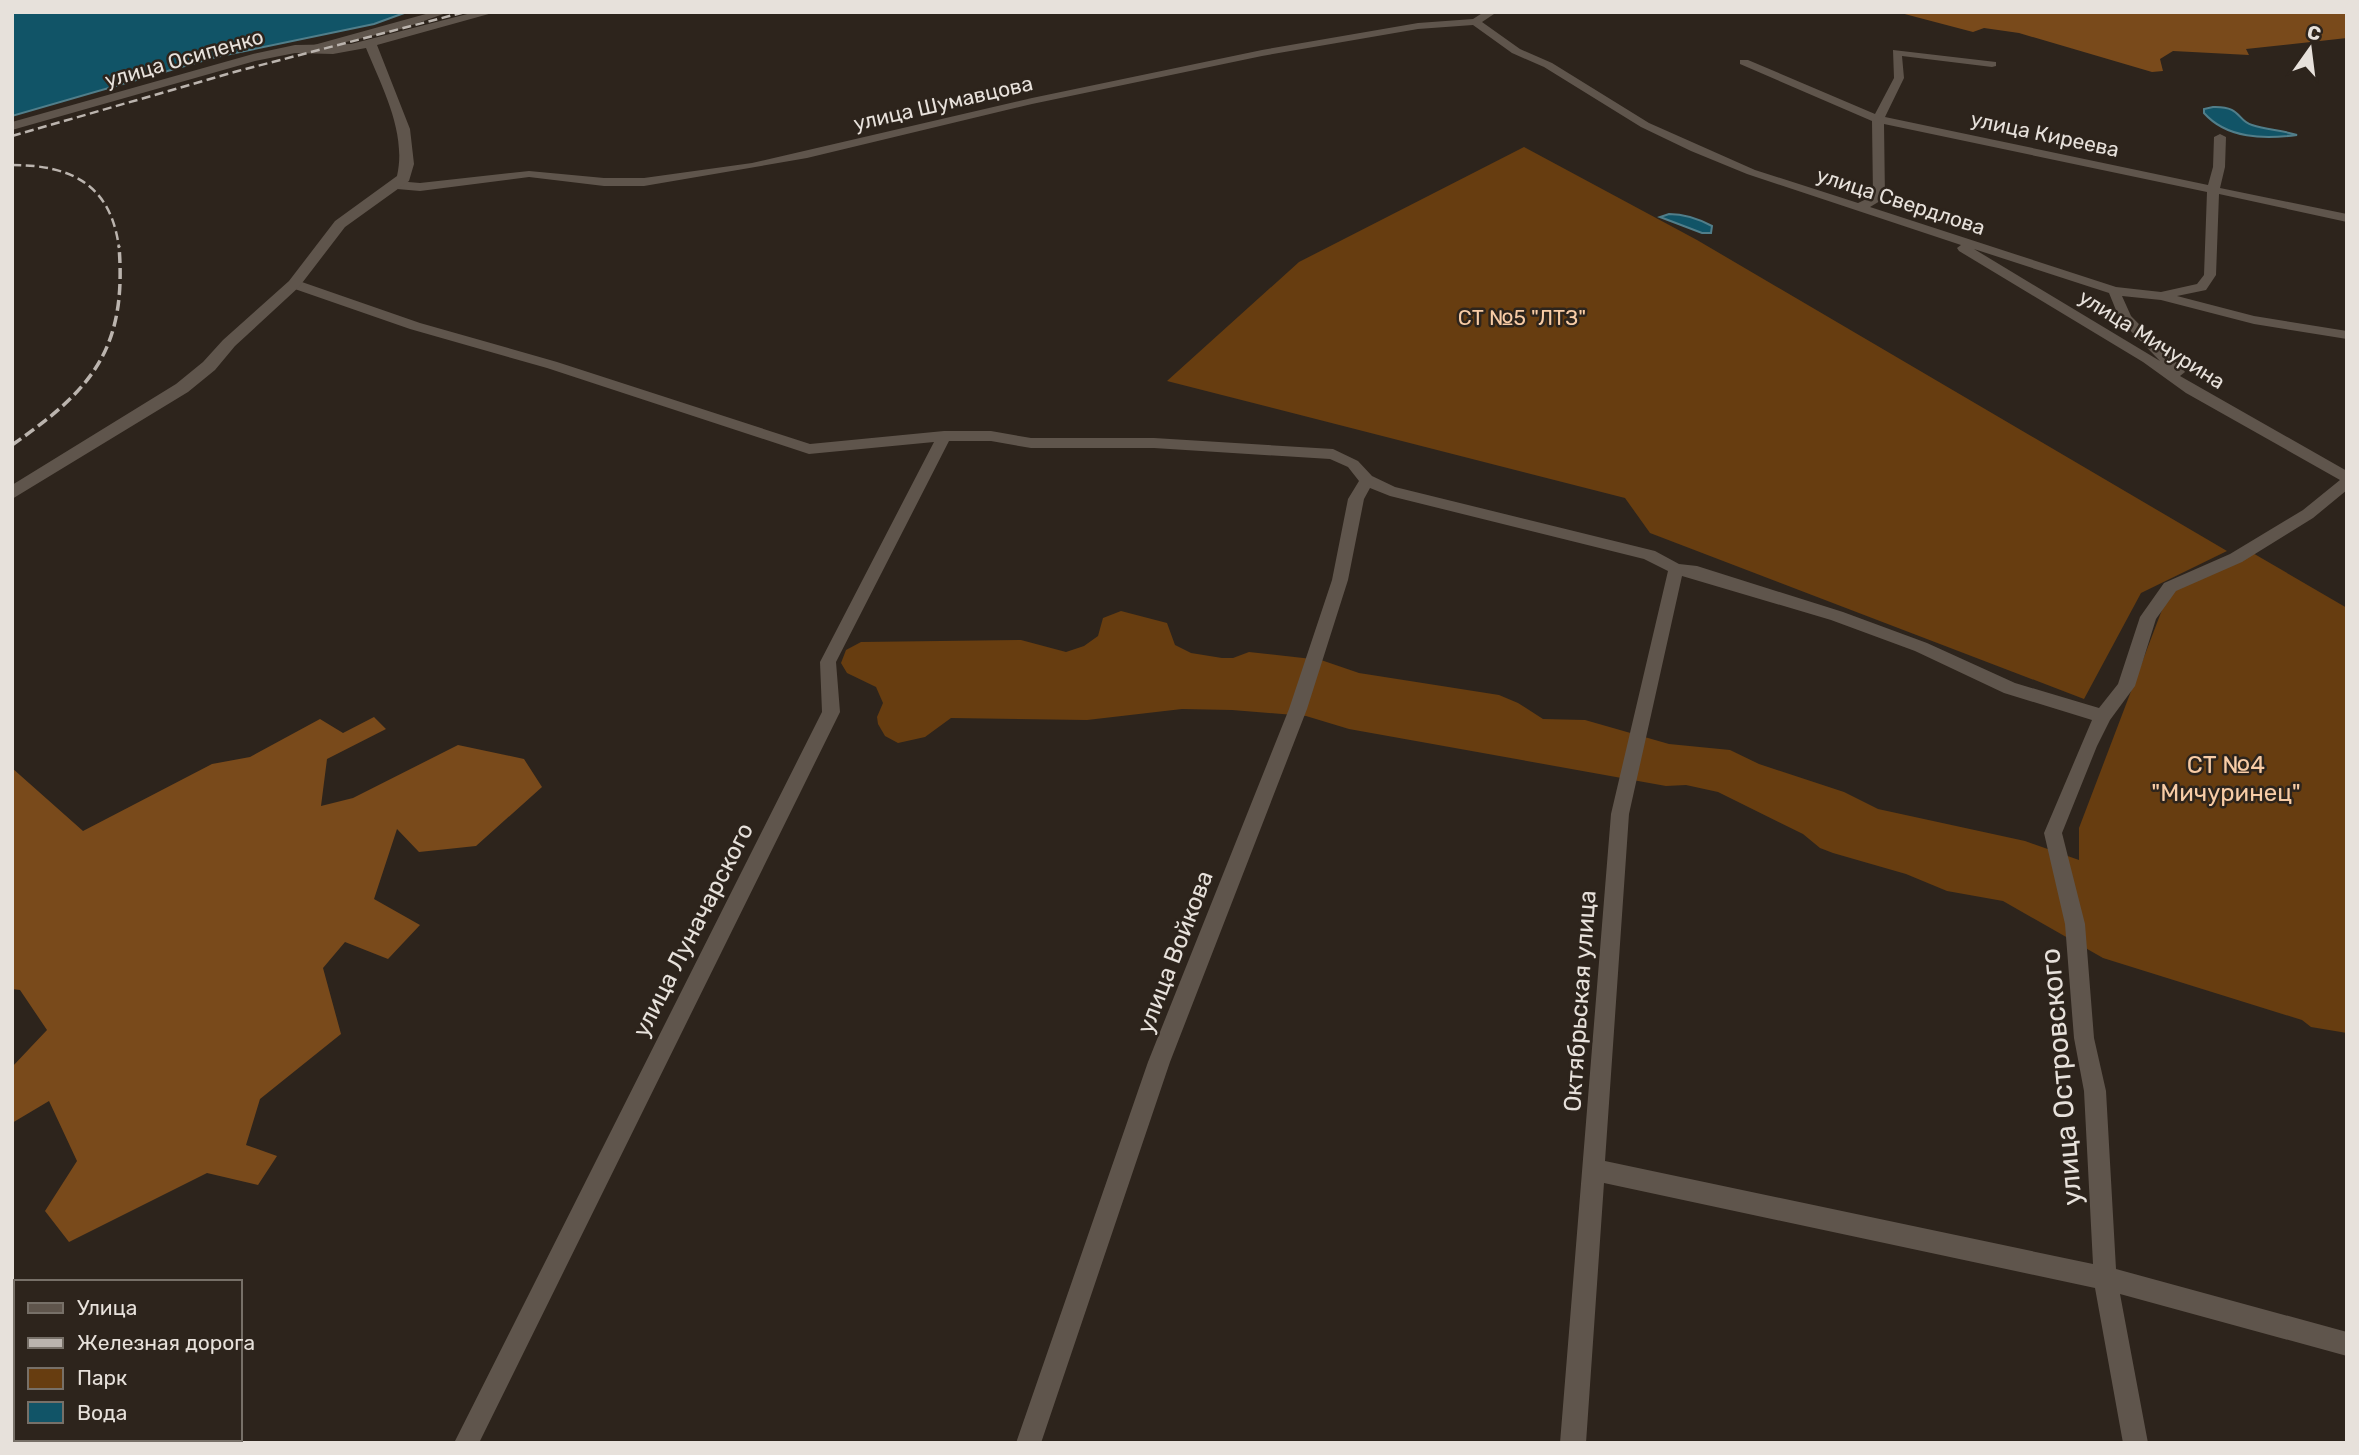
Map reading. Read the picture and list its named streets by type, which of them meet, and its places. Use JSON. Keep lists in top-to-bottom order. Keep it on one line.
{"streets":{"street":["улица Осипенко","улица Шумавцова","улица Киреева","улица Свердлова","улица Мичурина","улица Луначарского","улица Войкова","Октябрьская улица","улица Островского"]},"crossings":[["улица Шумавцова","улица Свердлова"],["улица Свердлова","улица Мичурина"],["улица Мичурина","улица Островского"]],"parks":["СТ №5 \"ЛТЗ\"","СТ №4 \"Мичуринец\""],"legend":["Улица","Железная дорога","Парк","Вода"],"north":"top"}
